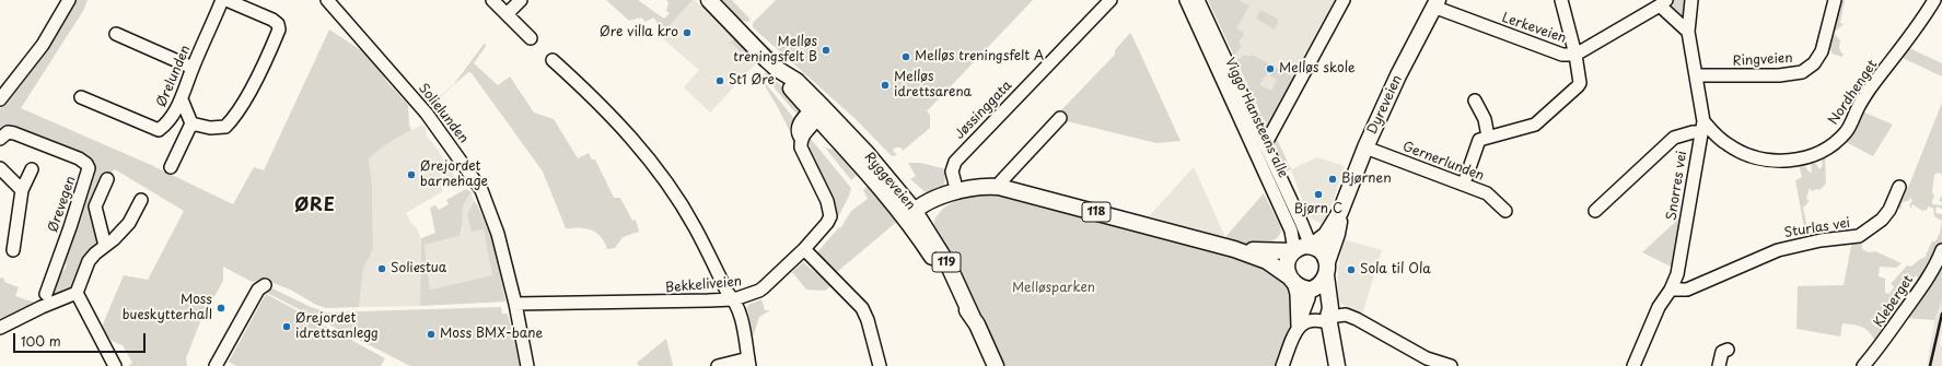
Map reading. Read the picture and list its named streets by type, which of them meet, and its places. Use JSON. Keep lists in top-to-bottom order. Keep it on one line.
{"streets":{"main road":["Dyreveien","Ryggeveien","118","119"],"street":["Lerkeveien","Ringveien","Ørelunden","Nordhenget","Jøssinggata","Solielunden","Viggo Hansteens alle","Gernerlunden","Snorres vei","Ørevegen","Sturlas vei","Bekkeliveien","Kleberget"]},"crossings":[["Lerkeveien","Dyreveien"],["Ringveien","Snorres vei"],["Nordhenget","Snorres vei"],["Dyreveien","Viggo Hansteens alle"],["Dyreveien","Gernerlunden"],["Dyreveien","118"],["Jøssinggata","118"],["Solielunden","Bekkeliveien"],["Viggo Hansteens alle","118"],["Ryggeveien","118"],["Ryggeveien","Bekkeliveien"],["Snorres vei","Sturlas vei"]],"districts":["ØRE"],"parks":["Melløsparken"],"places":["Øre villa kro","Melløs treningsfelt B","Melløs treningsfelt A","Melløs skole","St1 Øre","Melløs idrettsarena","Ørejordet barnehage","Bjørnen","Bjørn C","Soliestua","Sola til Ola","Moss bueskytterhall","Ørejordet idrettsanlegg","Moss BMX-bane"],"scale_bar":"100 m"}
